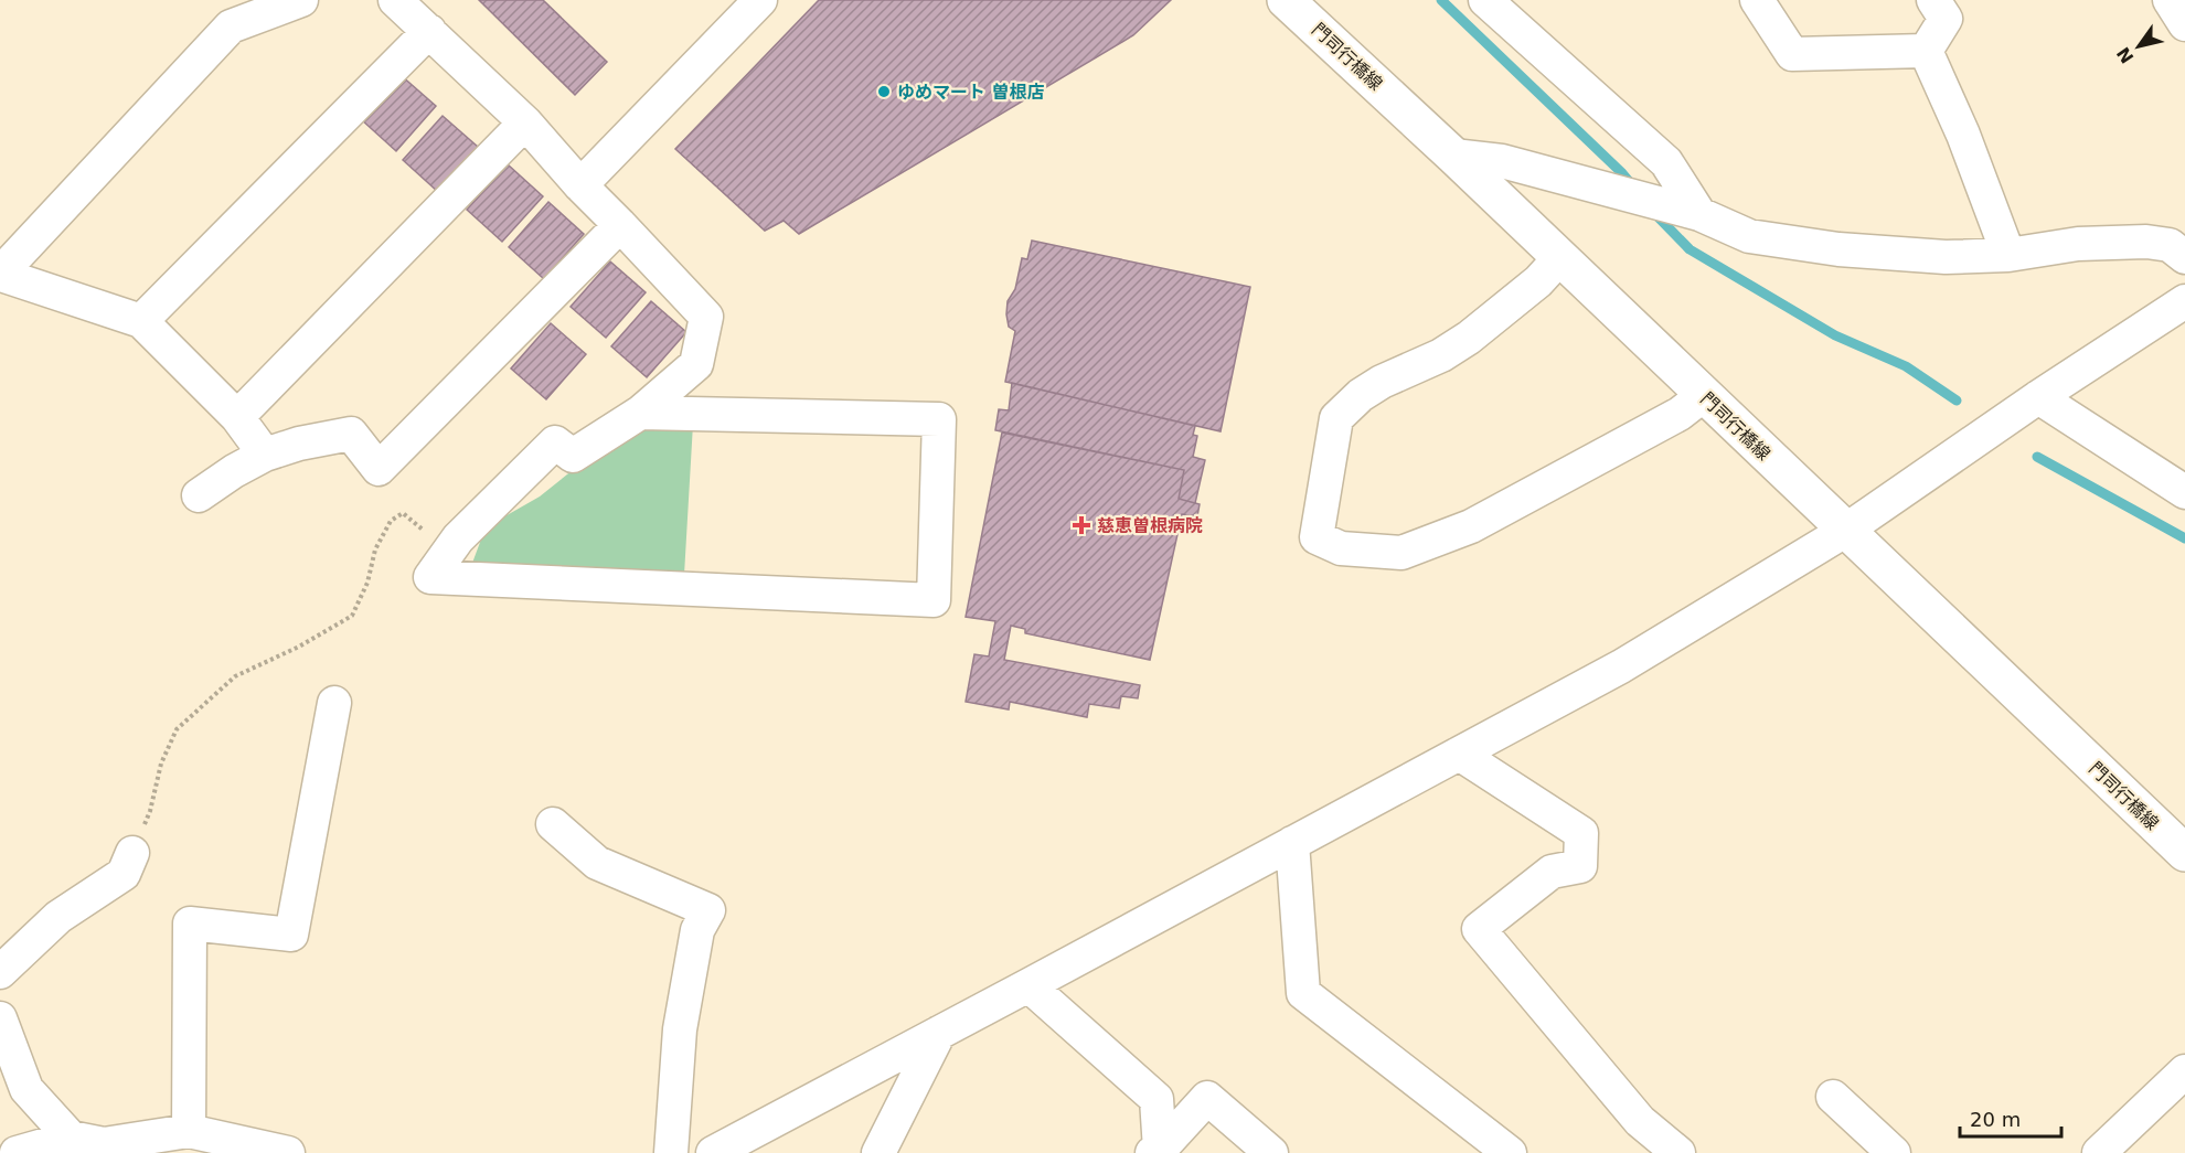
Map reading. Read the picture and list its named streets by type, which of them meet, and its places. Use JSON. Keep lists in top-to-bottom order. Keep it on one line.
{"streets":{"main road":["門司行橋線"]},"places":{"other":["ゆめマート 曽根店"],"health":["慈恵曽根病院"]},"scale_bar":"20 m","north":"bottom left"}
